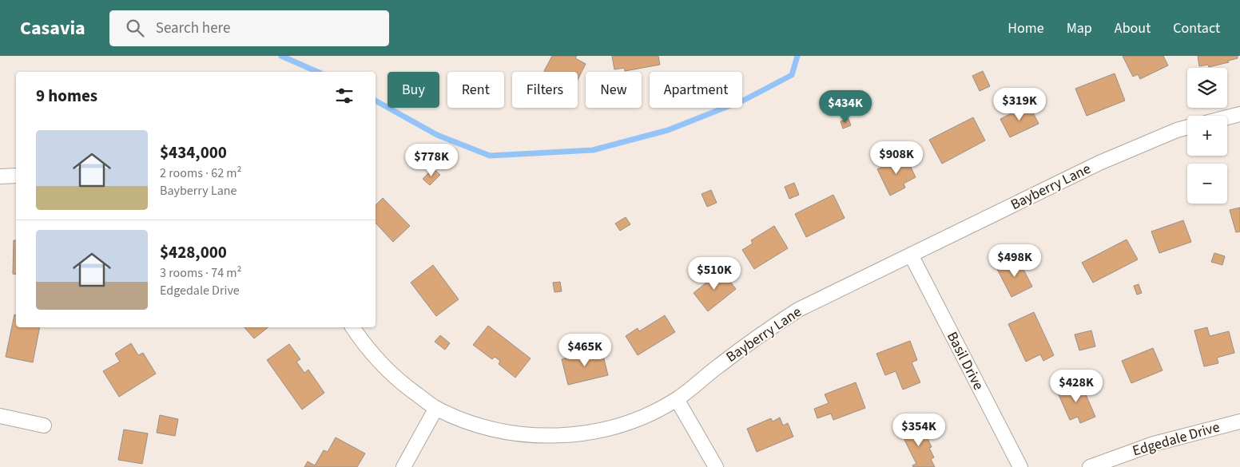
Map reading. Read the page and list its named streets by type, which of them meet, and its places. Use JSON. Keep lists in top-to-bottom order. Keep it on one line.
{"streets":{"street":["Bayberry Lane","Basil Drive","Edgedale Drive"]},"crossings":[["Bayberry Lane","Basil Drive"]],"page":{"header":"Casavia","search":"Search here","nav":["Home","Map","About","Contact"],"map_buttons":["+","−"],"chip":["Buy","Rent","Filters","New","Apartment"],"heading":"9 homes","price":["$319K","$434K","$908K","$778K","$498K","$510K","$465K","$428K","$354K"],"list":[{"name":"$434,000","note":"2 rooms · 62 m² · Bayberry Lane"},{"name":"$428,000","note":"3 rooms · 74 m² · Edgedale Drive"}]}}
